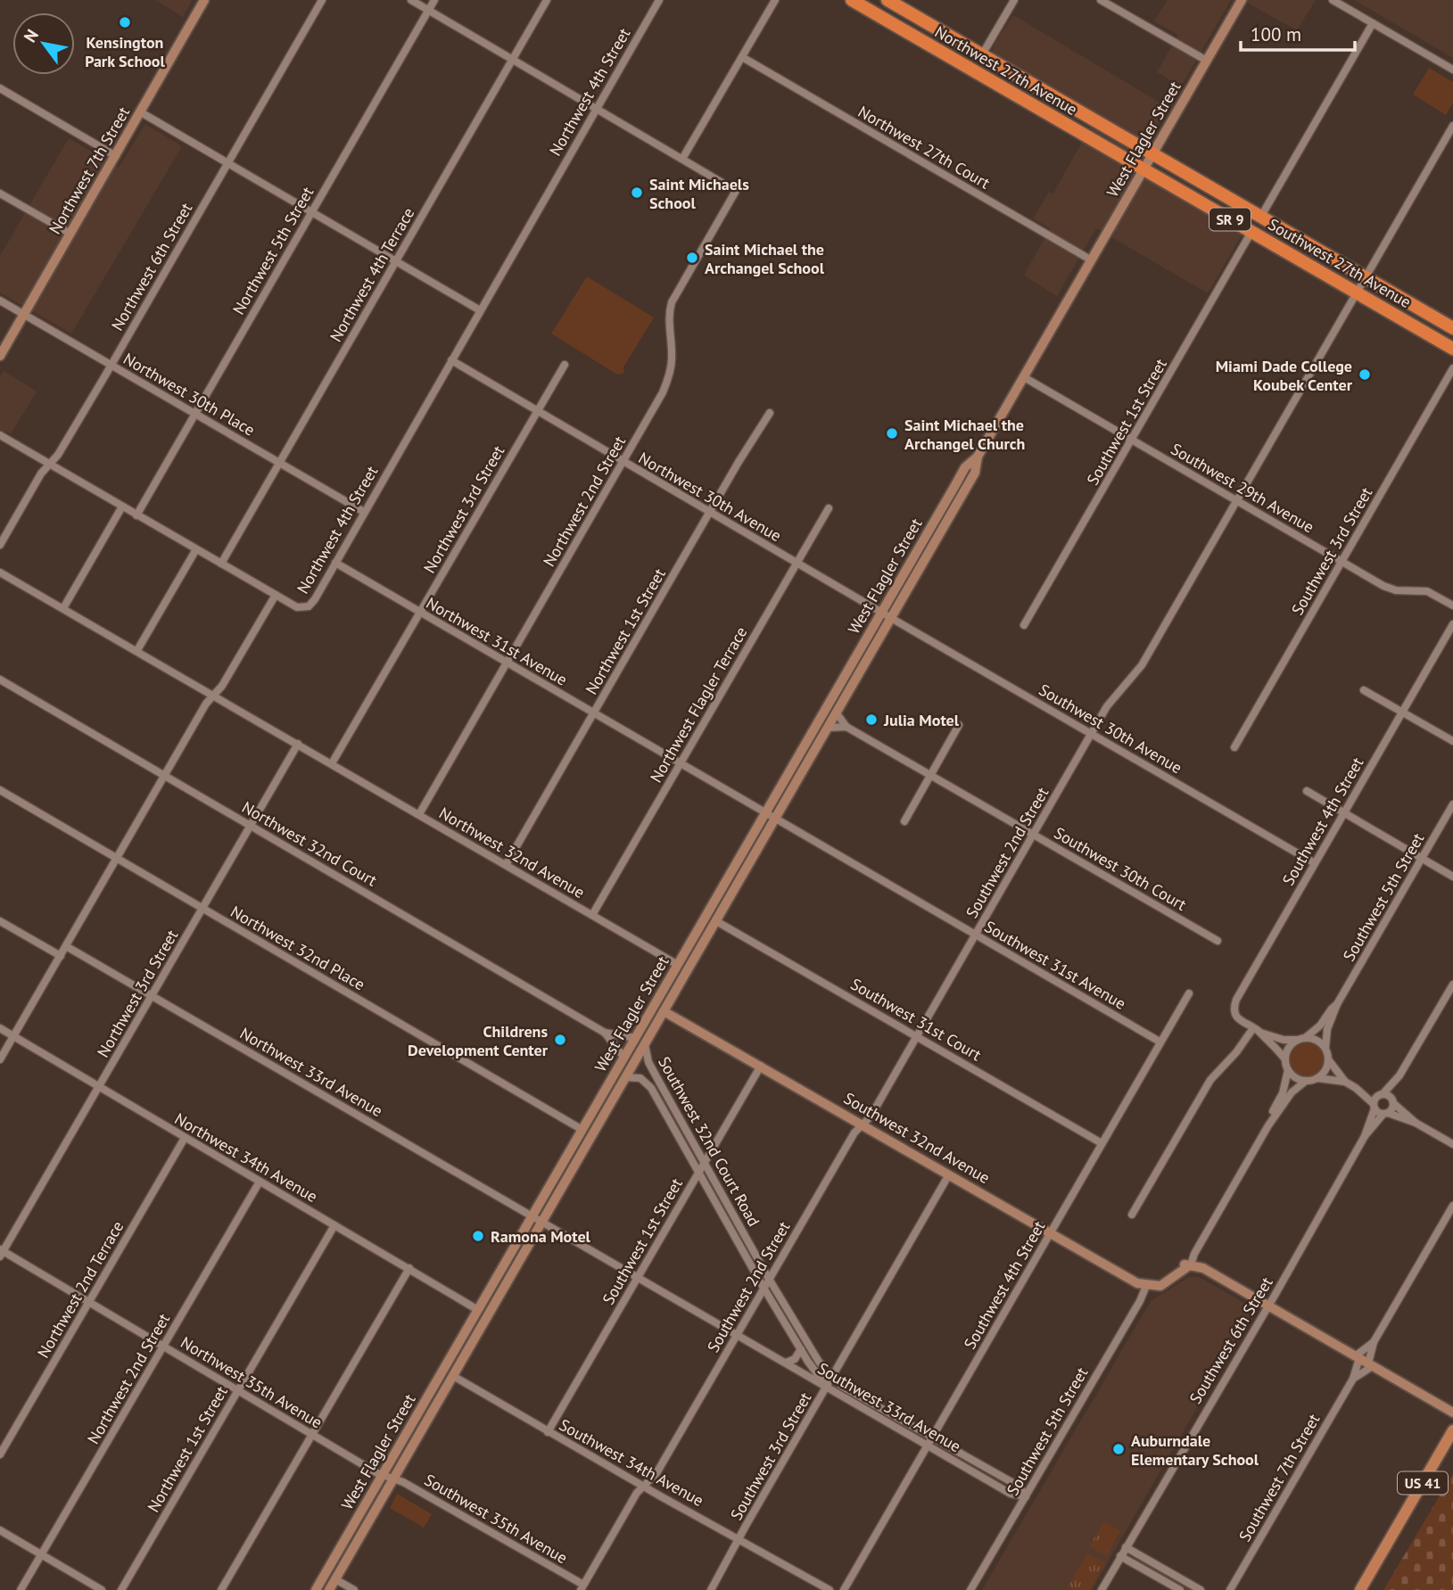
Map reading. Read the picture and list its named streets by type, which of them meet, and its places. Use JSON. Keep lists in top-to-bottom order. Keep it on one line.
{"streets":{"highway":["Northwest 27th Avenue","SR 9","Southwest 27th Avenue"],"main road":["West Flagler Street","Northwest 7th Street","Southwest 32nd Avenue","US 41"],"street":["Northwest 4th Street","Northwest 27th Court","Northwest 5th Street","Northwest 6th Street","Northwest 4th Terrace","Northwest 30th Place","Southwest 1st Street","Southwest 29th Avenue","Northwest 30th Avenue","Northwest 2nd Street","Northwest 3rd Street","Southwest 3rd Street","Northwest 1st Street","Northwest 31st Avenue","Northwest Flagler Terrace","Southwest 30th Avenue","Southwest 4th Street","Northwest 32nd Court","Northwest 32nd Avenue","Southwest 2nd Street","Southwest 30th Court","Southwest 5th Street","Northwest 32nd Place","Southwest 31st Avenue","Southwest 31st Court","Northwest 33rd Avenue","Southwest 32nd Court Road","Northwest 34th Avenue","Northwest 2nd Terrace","Southwest 6th Street","Northwest 35th Avenue","Southwest 33rd Avenue","Southwest 34th Avenue","Southwest 7th Street","Southwest 35th Avenue"]},"crossings":[["Northwest 27th Avenue","West Flagler Street"],["Northwest 27th Avenue","Southwest 27th Avenue"],["Northwest 4th Street","Northwest 30th Place"],["Northwest 4th Street","Northwest 30th Avenue"],["Northwest 4th Street","Northwest 31st Avenue"],["Northwest 4th Street","Northwest 32nd Court"],["Northwest 4th Street","Northwest 32nd Place"],["Northwest 4th Street","Northwest 33rd Avenue"],["Northwest 4th Street","Northwest 34th Avenue"],["West Flagler Street","Northwest 27th Court"],["West Flagler Street","Southwest 27th Avenue"],["West Flagler Street","Southwest 29th Avenue"],["West Flagler Street","Northwest 30th Avenue"],["West Flagler Street","Northwest 31st Avenue"],["West Flagler Street","Southwest 30th Avenue"],["West Flagler Street","Northwest 32nd Court"],["West Flagler Street","Northwest 32nd Avenue"],["West Flagler Street","Southwest 30th Court"],["West Flagler Street","Northwest 32nd Place"],["West Flagler Street","Southwest 31st Avenue"],["West Flagler Street","Southwest 31st Court"],["West Flagler Street","Northwest 33rd Avenue"],["West Flagler Street","Southwest 32nd Avenue"],["West Flagler Street","Southwest 32nd Court Road"],["West Flagler Street","Northwest 34th Avenue"],["West Flagler Street","Northwest 35th Avenue"],["West Flagler Street","Southwest 33rd Avenue"],["West Flagler Street","Southwest 34th Avenue"],["West Flagler Street","Southwest 35th Avenue"],["Northwest 7th Street","Northwest 30th Place"],["Northwest 5th Street","Northwest 30th Place"],["Southwest 27th Avenue","Southwest 1st Street"],["Southwest 27th Avenue","Southwest 2nd Street"],["Northwest 6th Street","Northwest 30th Place"],["Northwest 4th Terrace","Northwest 30th Place"],["Southwest 1st Street","Southwest 29th Avenue"],["Southwest 1st Street","Southwest 32nd Avenue"],["Southwest 1st Street","Southwest 32nd Court Road"],["Southwest 1st Street","Southwest 33rd Avenue"],["Southwest 1st Street","Southwest 34th Avenue"],["Southwest 29th Avenue","Southwest 3rd Street"],["Southwest 29th Avenue","Southwest 2nd Street"],["Northwest 30th Avenue","Northwest 2nd Street"],["Northwest 30th Avenue","Northwest 3rd Street"],["Northwest 30th Avenue","Northwest 1st Street"],["Northwest 30th Avenue","Northwest Flagler Terrace"],["Northwest 30th Avenue","Southwest 30th Avenue"],["Northwest 2nd Street","Northwest 31st Avenue"],["Northwest 2nd Street","Northwest 32nd Avenue"],["Northwest 2nd Street","Northwest 34th Avenue"],["Northwest 2nd Street","Northwest 35th Avenue"],["Northwest 3rd Street","Northwest 31st Avenue"],["Northwest 3rd Street","Northwest 32nd Court"],["Northwest 3rd Street","Northwest 32nd Avenue"],["Northwest 3rd Street","Northwest 32nd Place"],["Northwest 3rd Street","Northwest 33rd Avenue"],["Northwest 3rd Street","Northwest 34th Avenue"],["Northwest 3rd Street","Northwest 35th Avenue"],["Southwest 3rd Street","Southwest 32nd Avenue"],["Southwest 3rd Street","Southwest 32nd Court Road"],["Southwest 3rd Street","Southwest 33rd Avenue"],["Southwest 3rd Street","Southwest 34th Avenue"],["Northwest 1st Street","Northwest 31st Avenue"],["Northwest 1st Street","Northwest 32nd Avenue"],["Northwest 1st Street","Northwest 34th Avenue"],["Northwest 1st Street","Northwest 35th Avenue"],["Northwest 31st Avenue","Northwest Flagler Terrace"],["Northwest 31st Avenue","Southwest 31st Avenue"],["Northwest Flagler Terrace","Northwest 32nd Avenue"],["Southwest 30th Avenue","Southwest 4th Street"],["Southwest 30th Avenue","Southwest 2nd Street"],["Southwest 4th Street","Southwest 31st Avenue"],["Southwest 4th Street","Southwest 31st Court"],["Southwest 4th Street","Southwest 32nd Avenue"],["Southwest 4th Street","Southwest 33rd Avenue"],["Southwest 2nd Street","Southwest 30th Court"],["Southwest 2nd Street","Southwest 31st Avenue"],["Southwest 2nd Street","Southwest 31st Court"],["Southwest 2nd Street","Southwest 32nd Avenue"],["Southwest 2nd Street","Southwest 32nd Court Road"],["Southwest 2nd Street","Southwest 33rd Avenue"],["Southwest 2nd Street","Southwest 34th Avenue"],["Southwest 2nd Street","Southwest 35th Avenue"],["Southwest 5th Street","Southwest 32nd Avenue"],["Southwest 5th Street","Southwest 33rd Avenue"],["Northwest 33rd Avenue","Southwest 33rd Avenue"],["Southwest 32nd Court Road","Southwest 33rd Avenue"],["Northwest 34th Avenue","Northwest 2nd Terrace"],["Northwest 2nd Terrace","Northwest 35th Avenue"],["Northwest 35th Avenue","Southwest 35th Avenue"]],"places":["Kensington Park School","Saint Michaels School","Saint Michael the Archangel School","Miami Dade College Koubek Center","Saint Michael the Archangel Church","Julia Motel","Childrens Development Center","Ramona Motel","Auburndale Elementary School"],"scale_bar":"100 m","north":"top left"}
